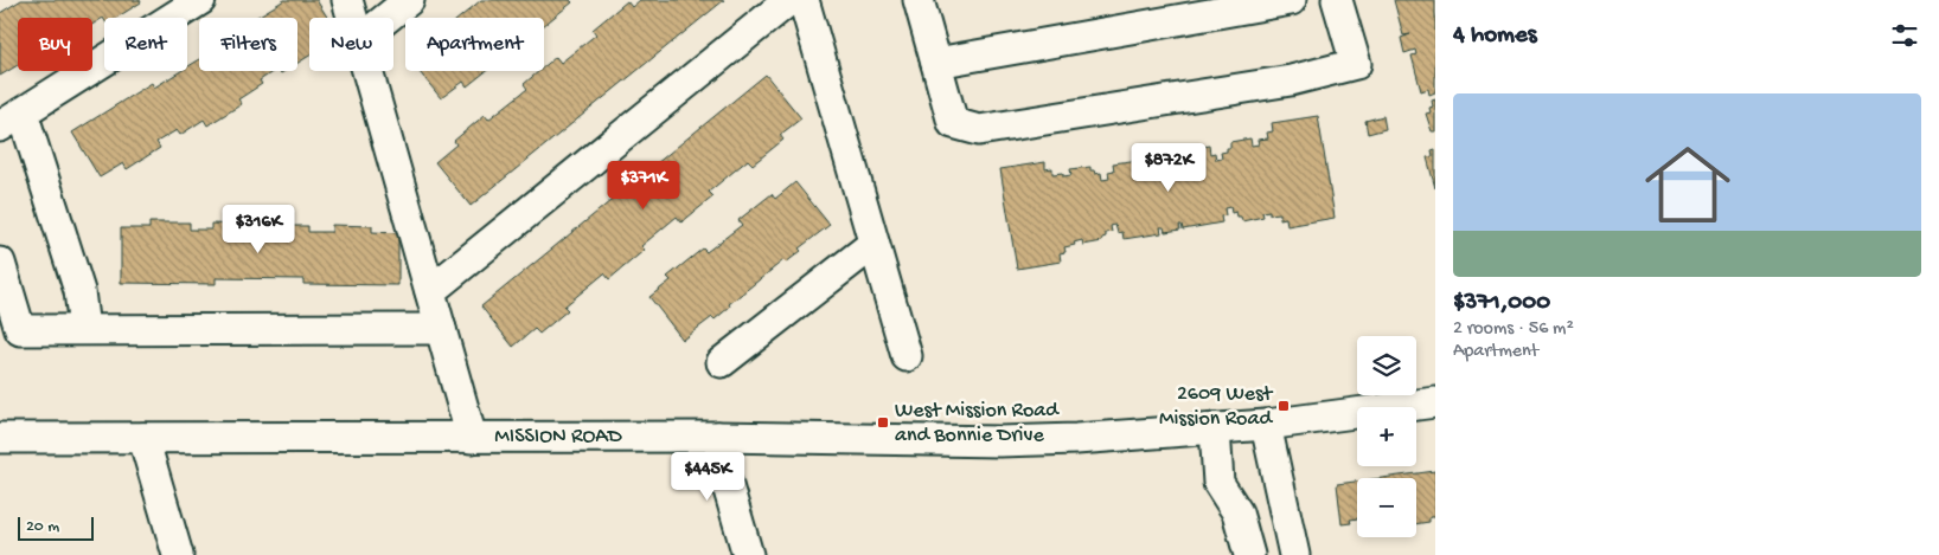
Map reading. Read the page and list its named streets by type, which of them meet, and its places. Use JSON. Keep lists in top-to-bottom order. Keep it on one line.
{"streets":{"street":["MISSION ROAD"]},"places":{"transit":["2609 West Mission Road","West Mission Road and Bonnie Drive"]},"scale_bar":"20 m","page":{"heading":"4 homes","chip":["Buy","Rent","Filters","New","Apartment"],"list":[{"name":"$371,000","note":"2 rooms · 56 m² · Apartment"}],"price":["$872K","$371K","$316K","$445K"],"map_buttons":["+","−"],"scale":"20 m"}}
